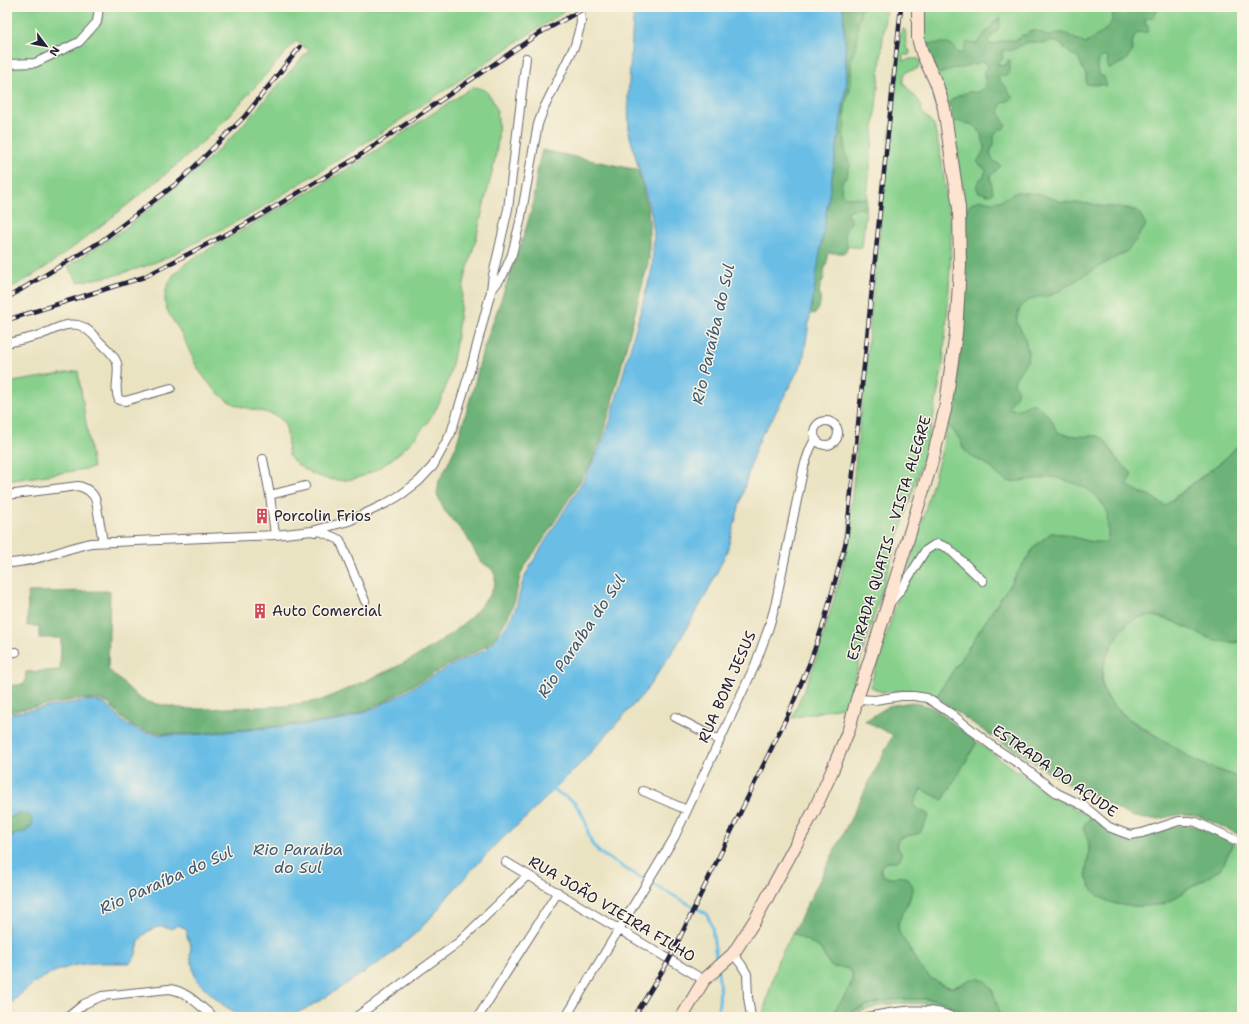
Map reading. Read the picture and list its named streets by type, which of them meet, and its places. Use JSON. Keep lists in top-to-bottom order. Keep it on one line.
{"streets":{"street":["ESTRADA QUATIS - VISTA ALEGRE","RUA BOM JESUS","ESTRADA DO AÇUDE","RUA JOÃO VIEIRA FILHO"]},"crossings":[["ESTRADA QUATIS - VISTA ALEGRE","ESTRADA DO AÇUDE"],["ESTRADA QUATIS - VISTA ALEGRE","RUA JOÃO VIEIRA FILHO"],["RUA BOM JESUS","RUA JOÃO VIEIRA FILHO"]],"water":["Rio Paraíba do Sul","Rio Paraiba do Sul"],"places":{"building":["Porcolin Frios","Auto Comercial"]},"north":"bottom right"}
